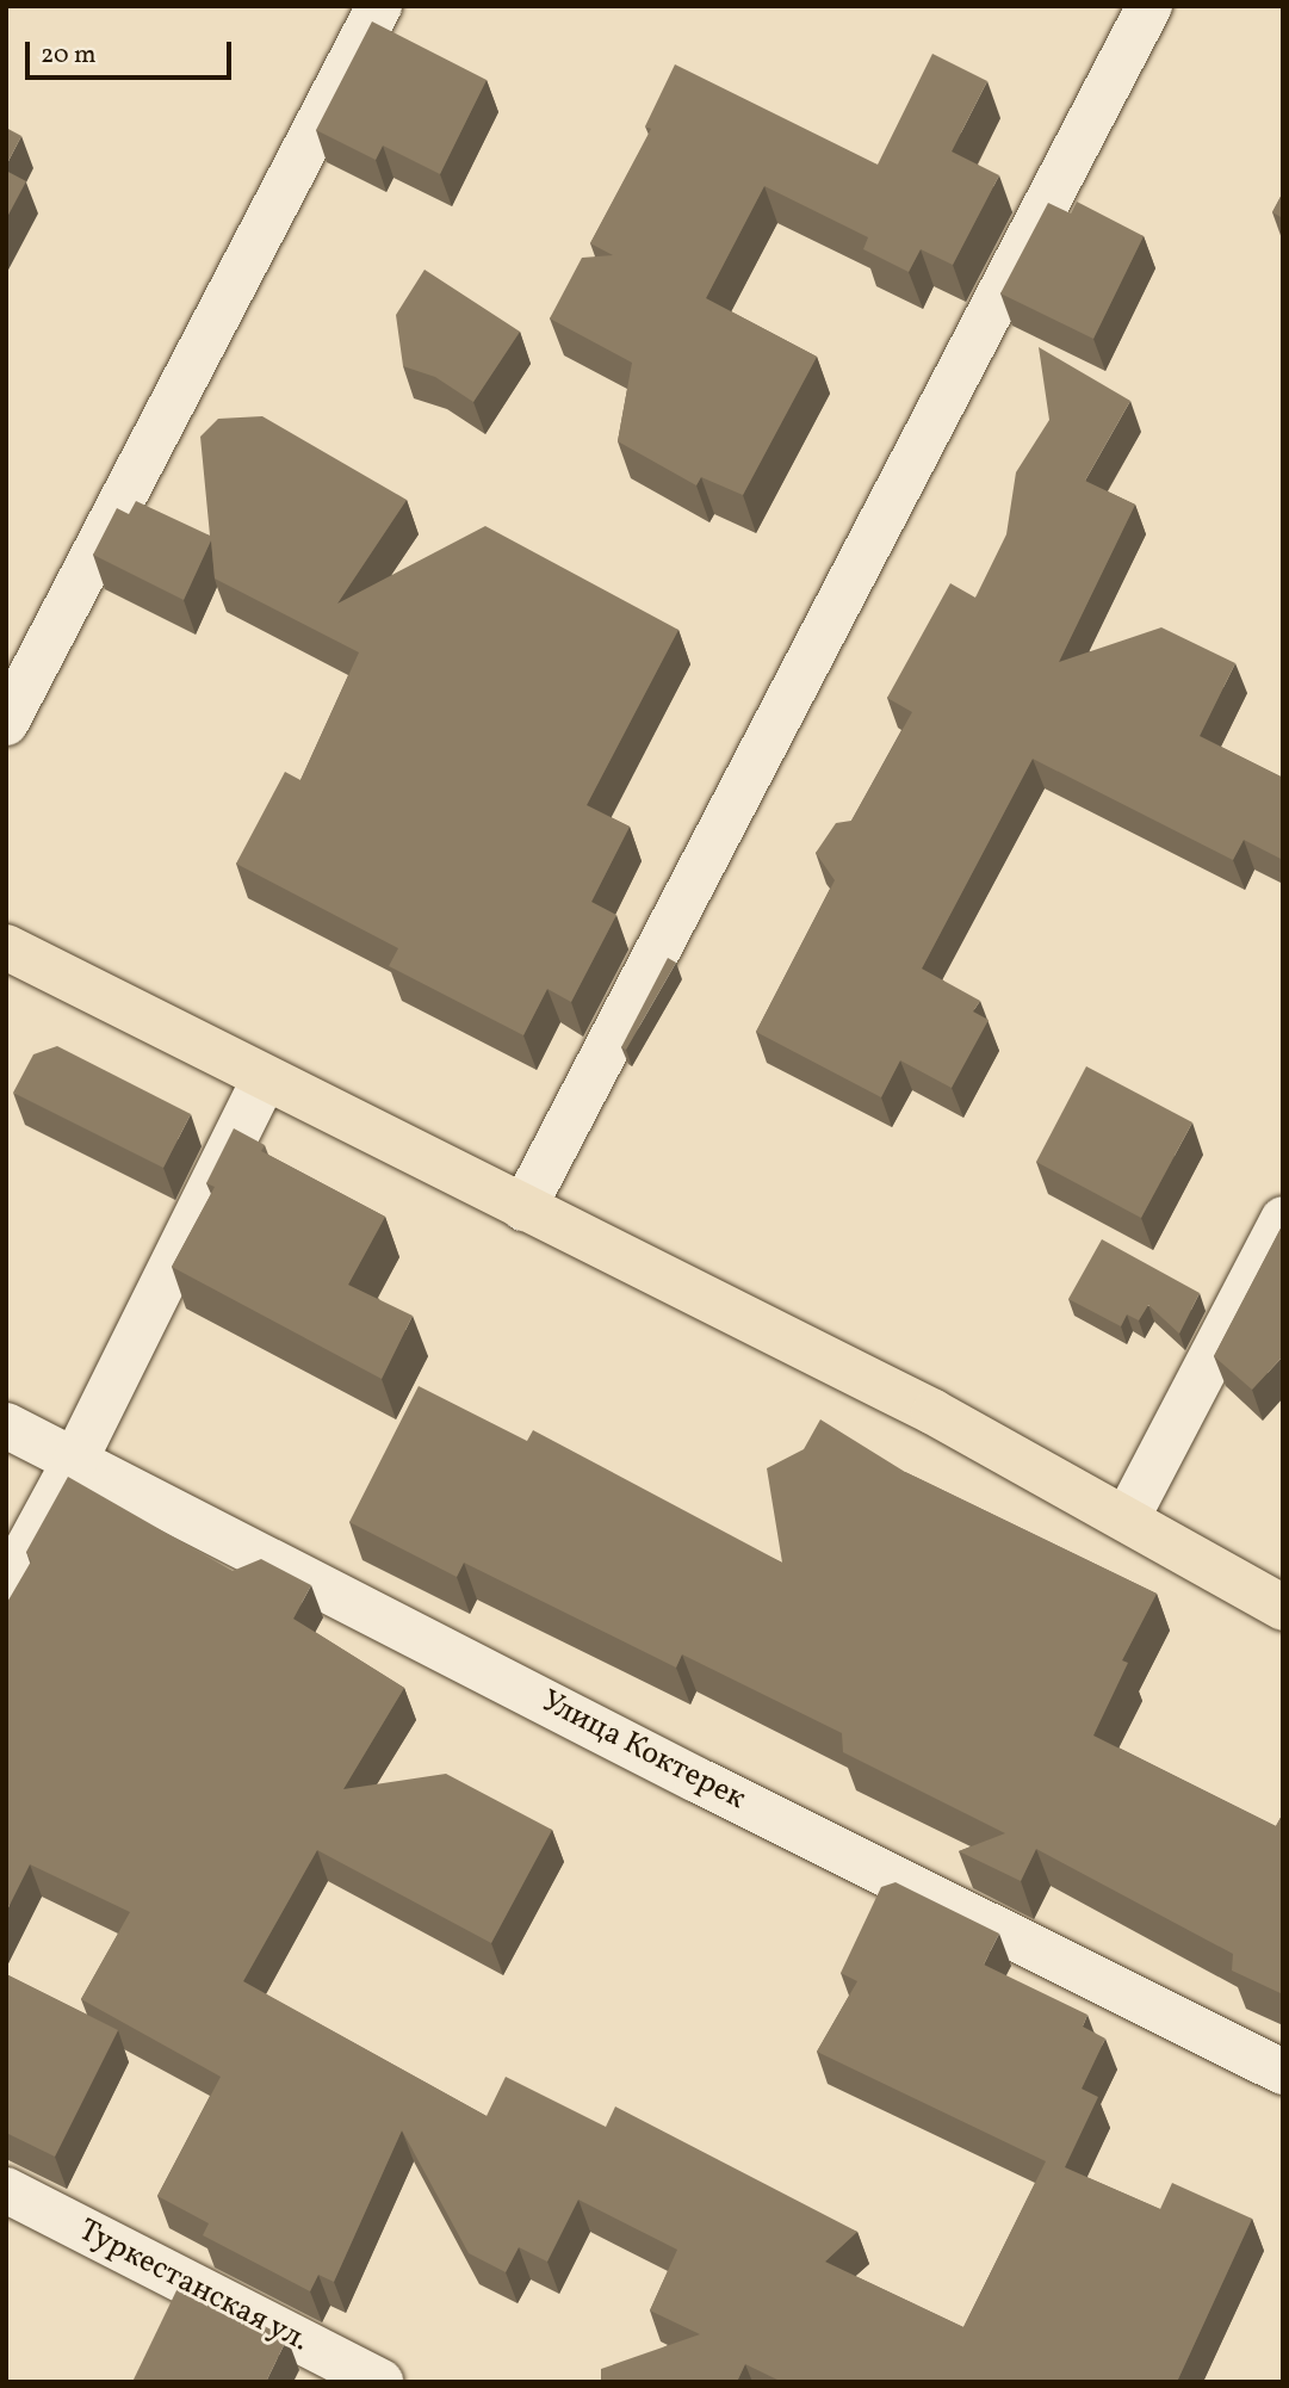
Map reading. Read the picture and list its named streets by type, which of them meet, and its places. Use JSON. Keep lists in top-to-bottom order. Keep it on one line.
{"streets":{"street":["Улица Коктерек","Туркестанская ул."]},"scale_bar":"20 m"}
